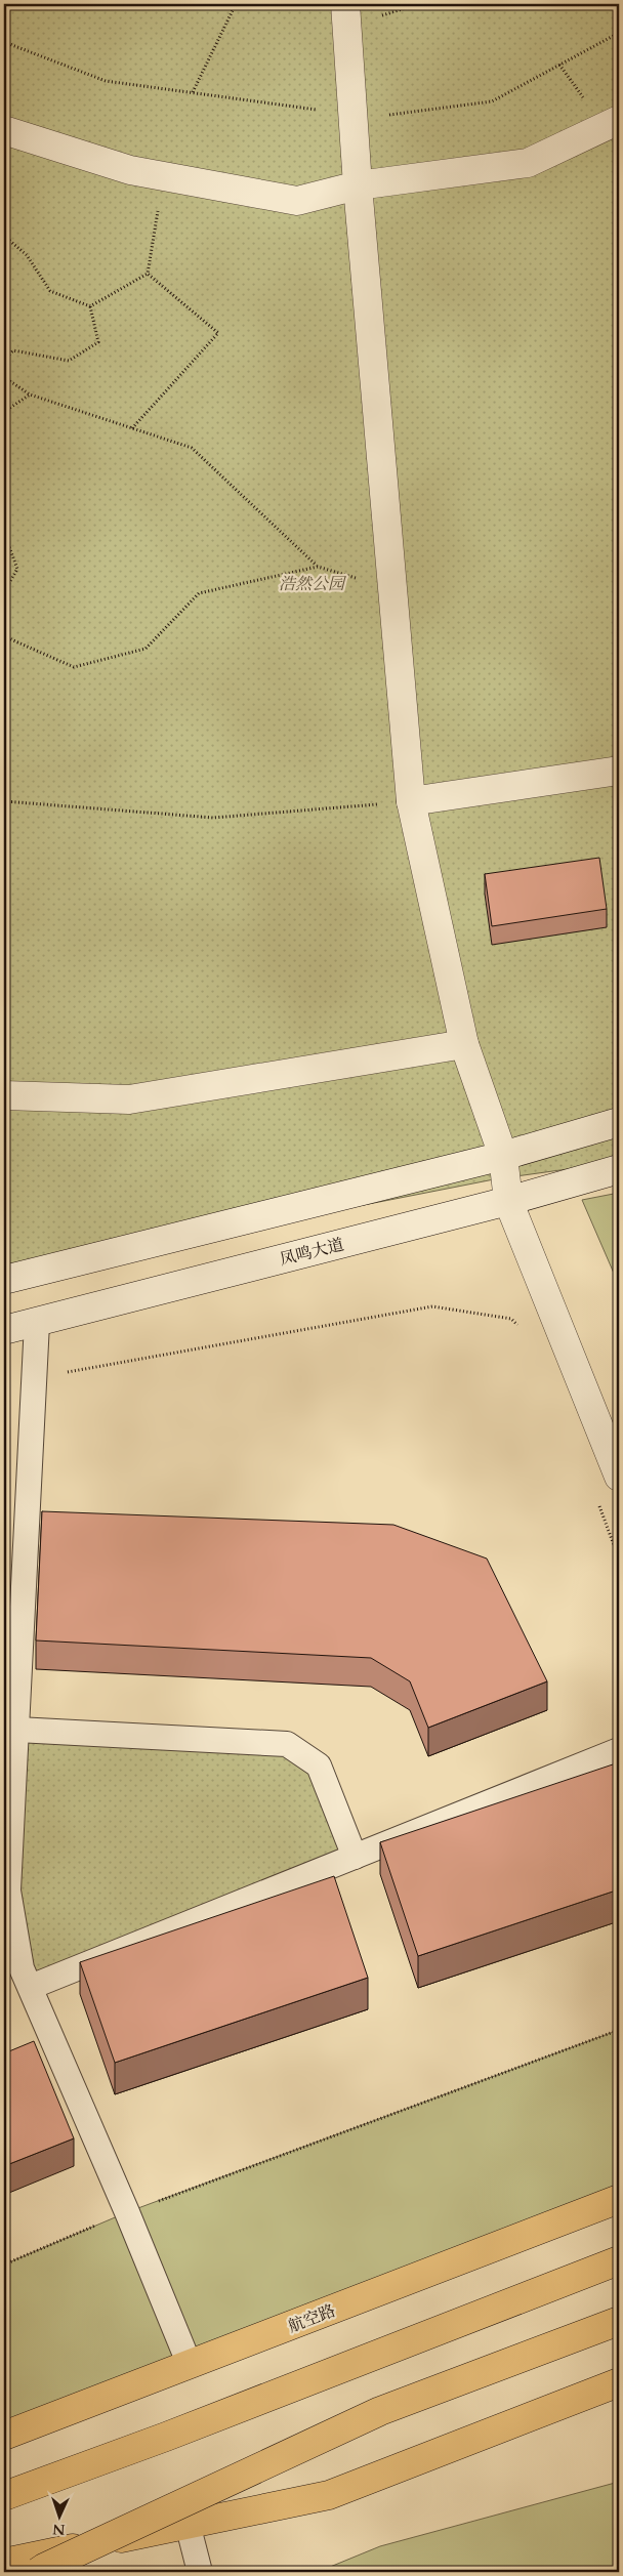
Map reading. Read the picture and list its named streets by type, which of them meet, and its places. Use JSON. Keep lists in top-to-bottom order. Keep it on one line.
{"streets":{"main road":["航空路"],"street":["凤鸣大道"]},"parks":["浩然公园"],"north":"bottom"}
